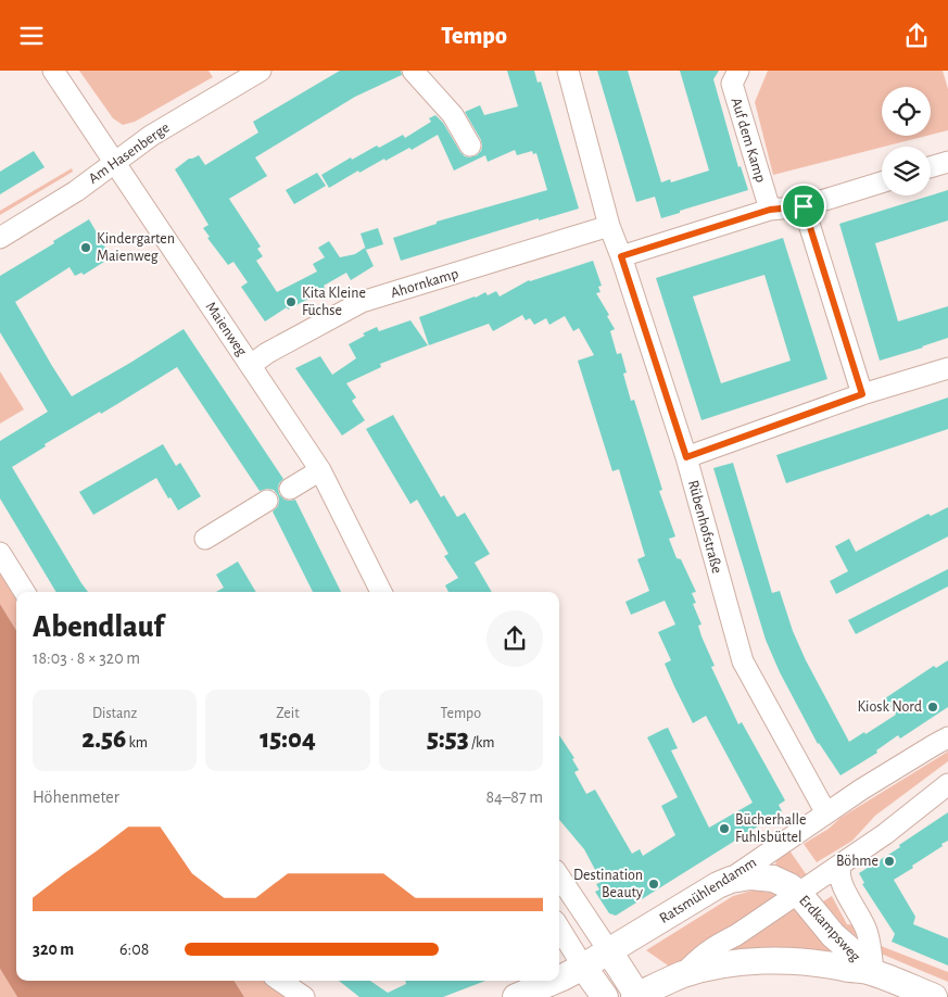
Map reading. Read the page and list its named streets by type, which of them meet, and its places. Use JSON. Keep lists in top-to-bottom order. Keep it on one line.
{"streets":{"main road":["Ratsmühlendamm","Erdkampsweg"],"street":["Auf dem Kamp","Am Hasenberge","Ahornkamp","Maienweg","Rübenhofstraße"]},"crossings":[["Am Hasenberge","Maienweg"],["Ahornkamp","Maienweg"],["Ahornkamp","Rübenhofstraße"],["Rübenhofstraße","Ratsmühlendamm"],["Ratsmühlendamm","Erdkampsweg"]],"places":["Kindergarten Maienweg","Kita Kleine Füchse","Kiosk Nord","Bücherhalle Fuhlsbüttel","Böhme","Destination Beauty"],"page":{"header":"Tempo","heading":["Abendlauf","18:03 · 8 × 320 m"],"stats":[["Distanz","2.56 km"],["Zeit","15:04"],["Tempo","5:53 /km"]],"chart":["Höhenmeter","84–87 m"],"list":[{"name":"320 m","note":"6:08"}]}}
